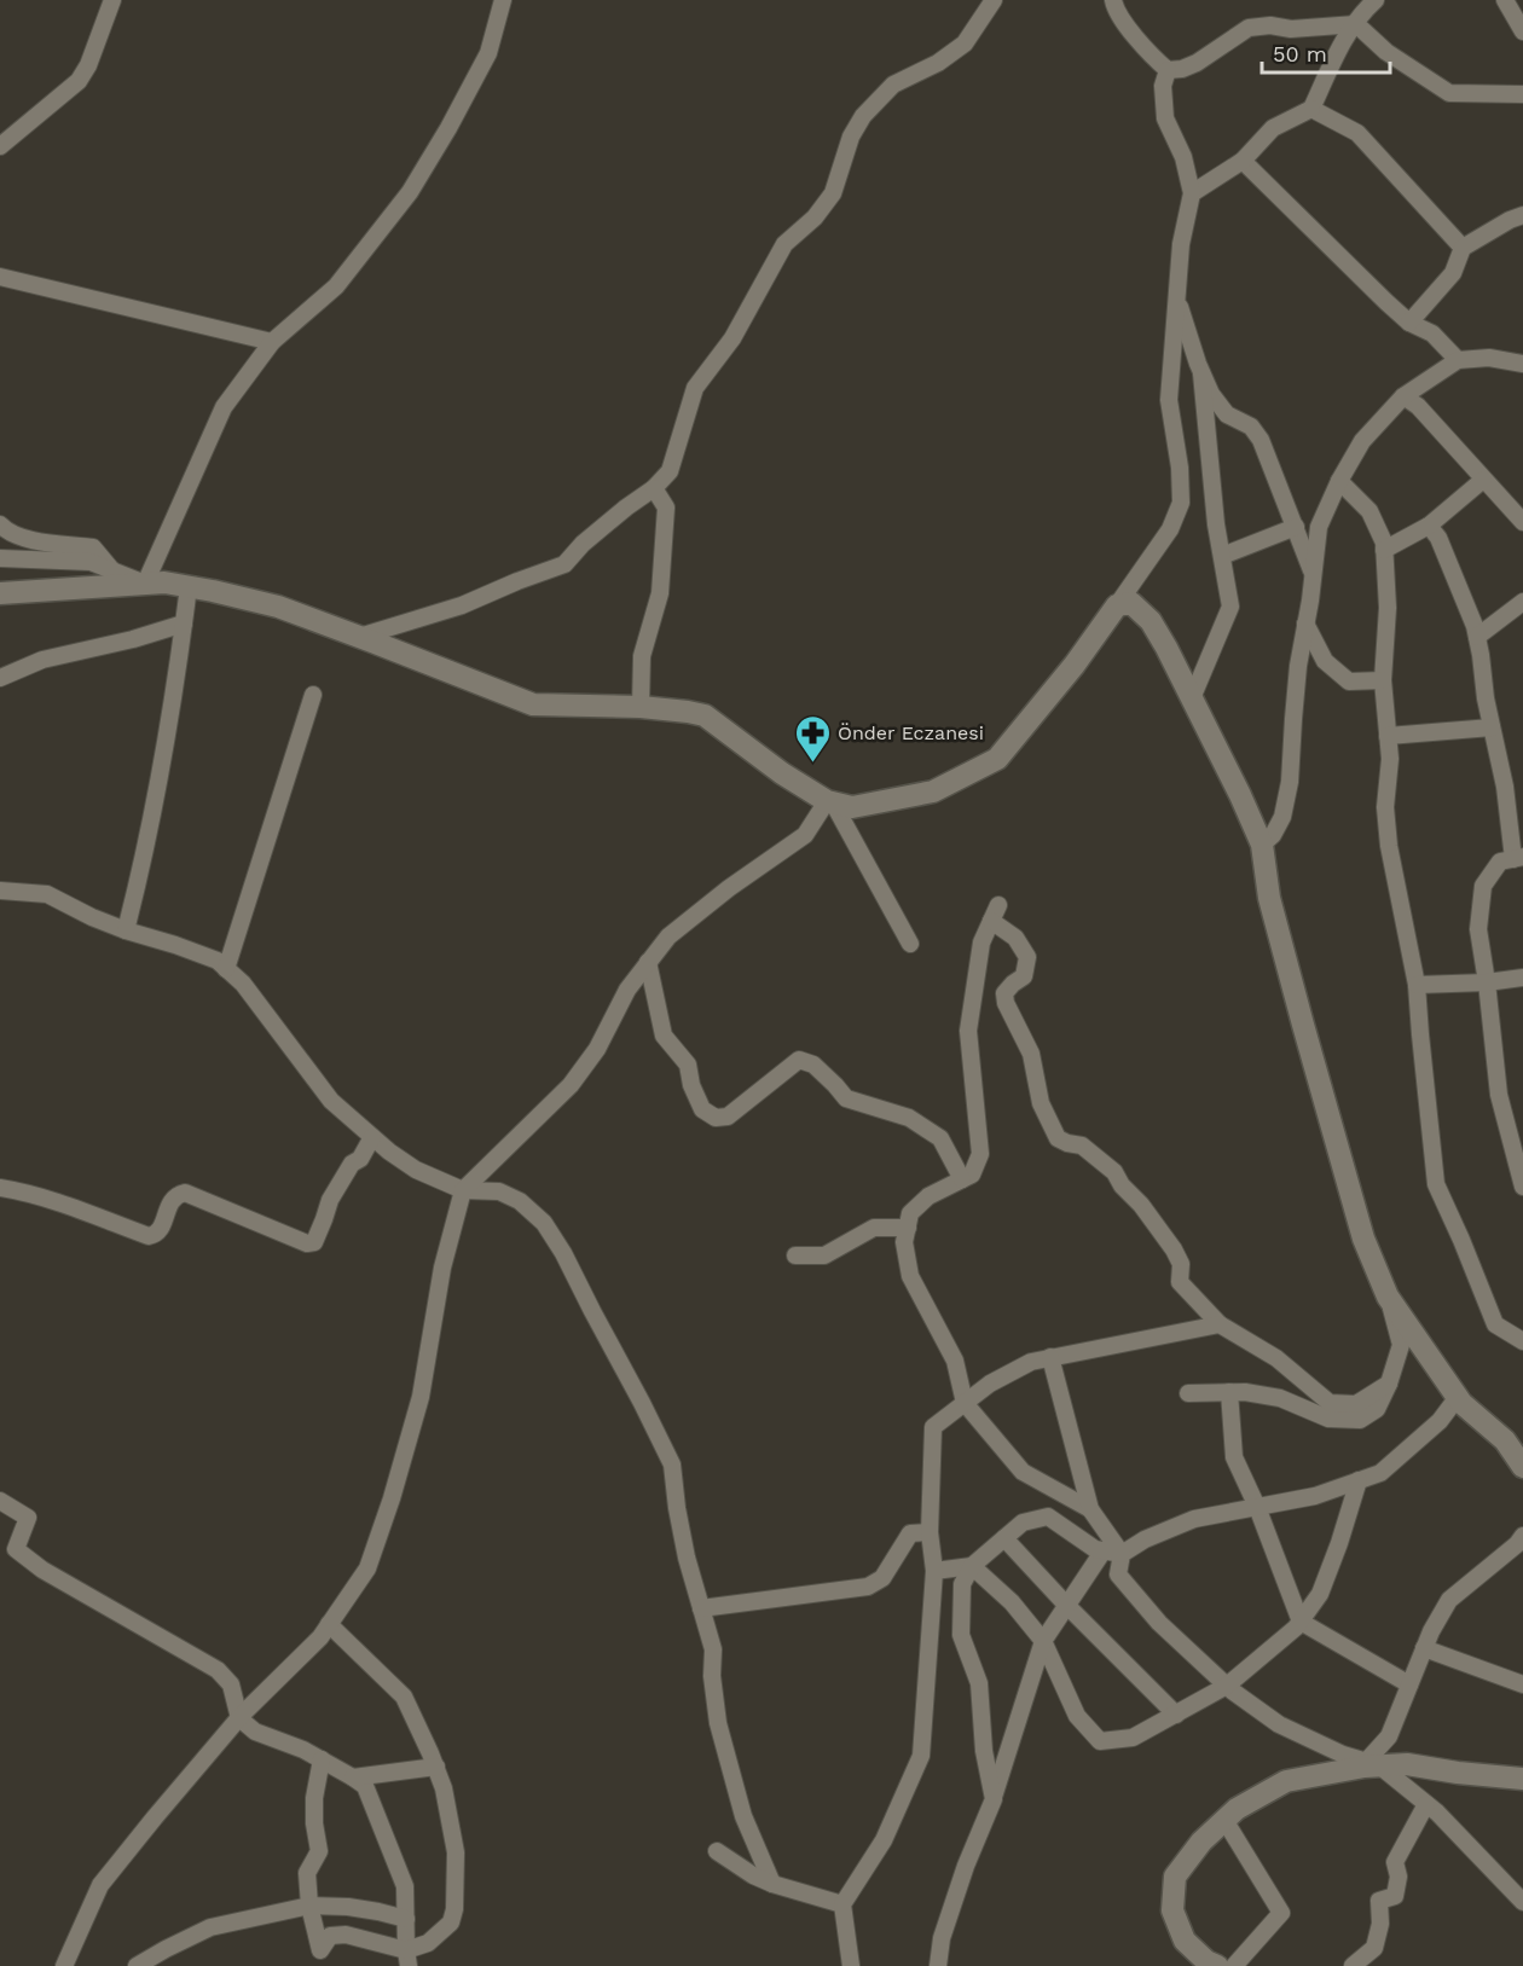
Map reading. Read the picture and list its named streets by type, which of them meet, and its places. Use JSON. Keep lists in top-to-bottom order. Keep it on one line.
{"places":{"pharmacy":["Önder Eczanesi"]},"scale_bar":"50 m"}
